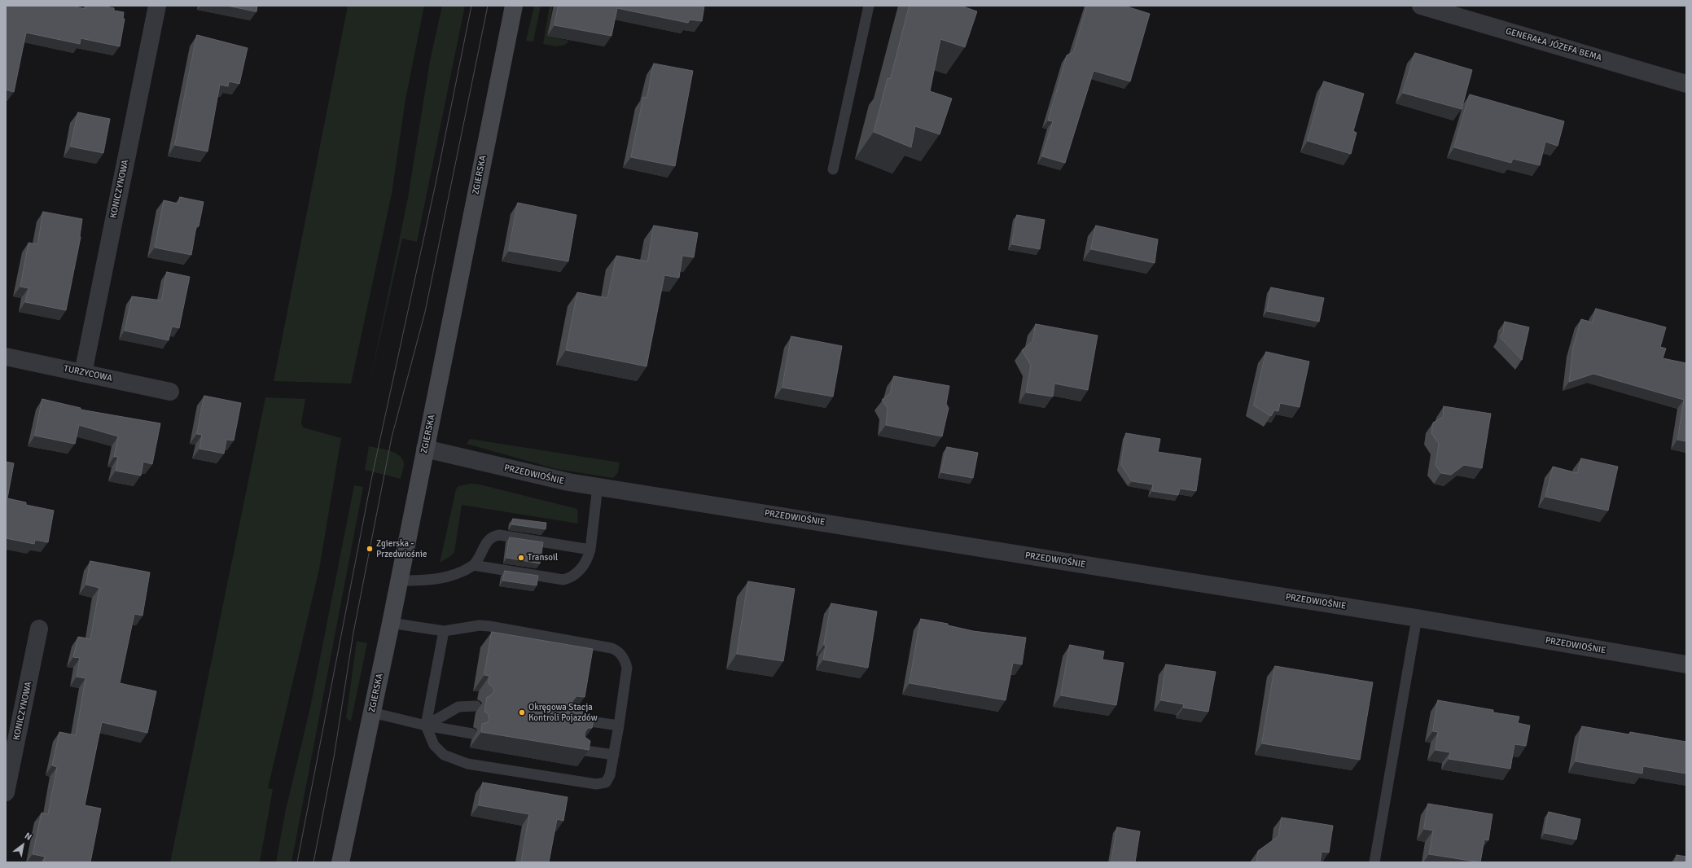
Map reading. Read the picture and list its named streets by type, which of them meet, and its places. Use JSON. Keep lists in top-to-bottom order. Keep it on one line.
{"streets":{"main road":["ZGIERSKA"],"street":["GENERAŁA JÓZEFA BEMA","KONICZYNOWA","TURZYCOWA","PRZEDWIOŚNIE"]},"crossings":[["ZGIERSKA","PRZEDWIOŚNIE"],["KONICZYNOWA","TURZYCOWA"]],"places":["Zgierska - Przedwiośnie","Transoil","Okręgowa Stacja Kontroli Pojazdów"],"north":"top right"}
